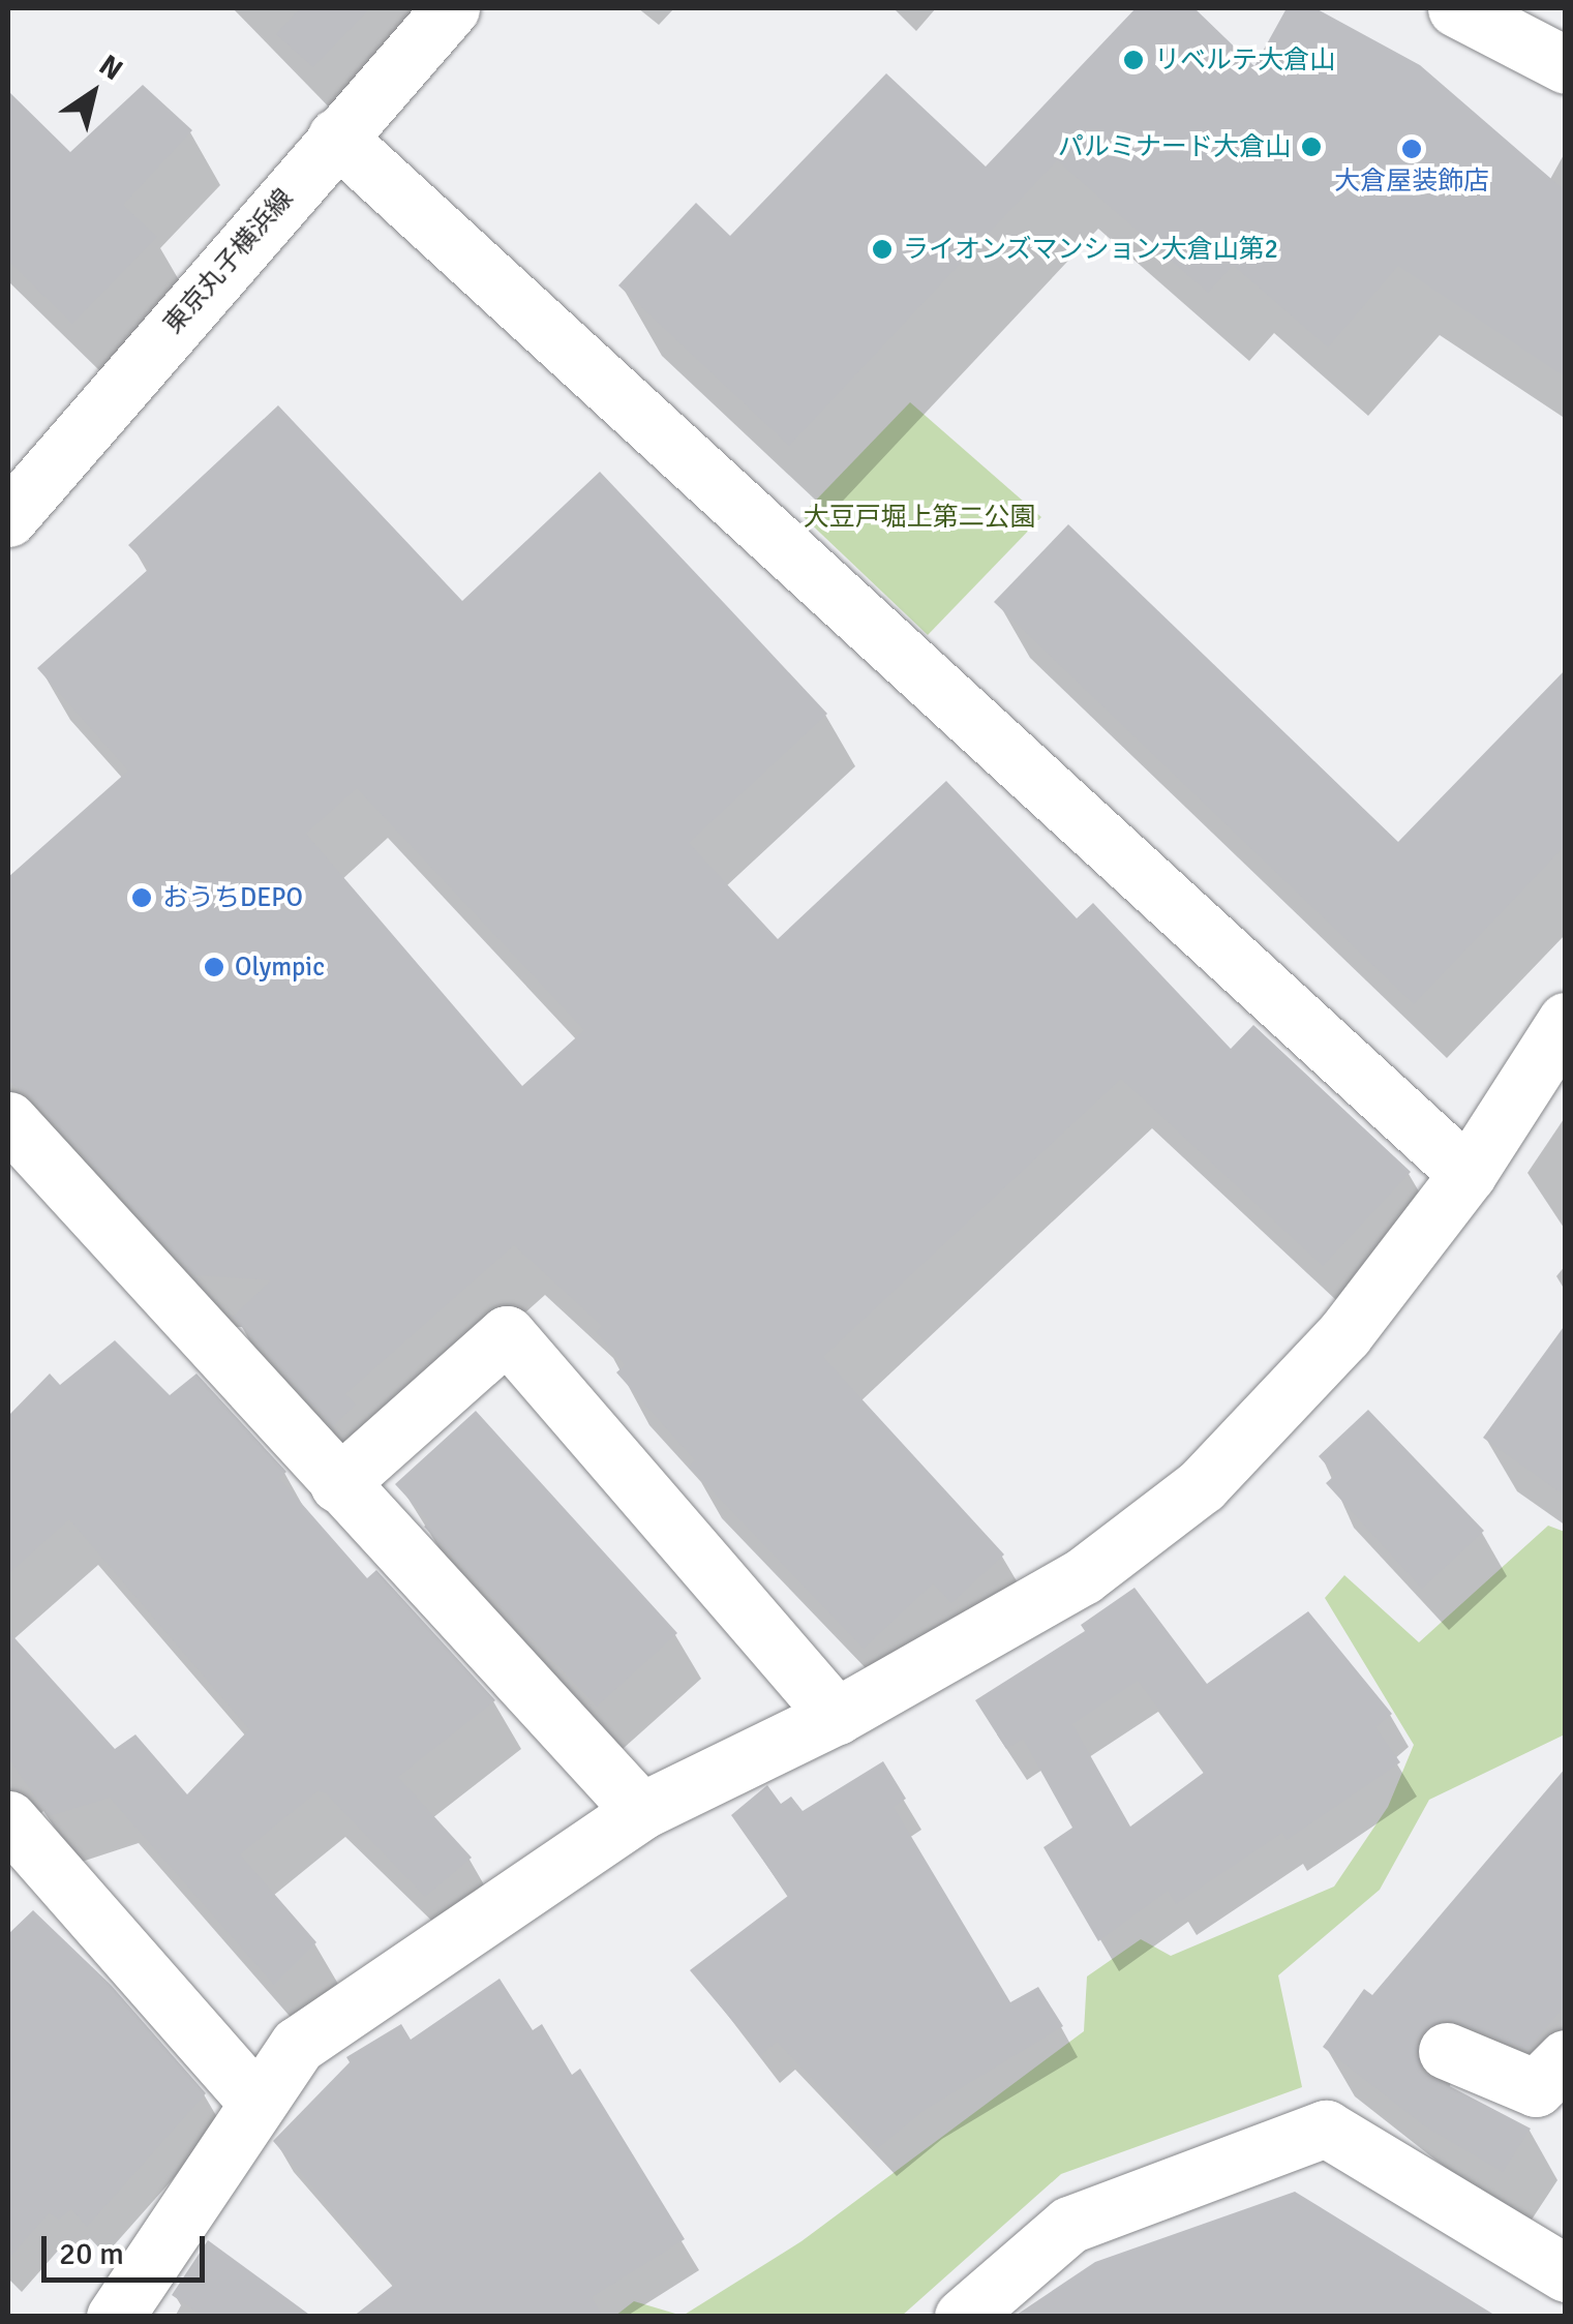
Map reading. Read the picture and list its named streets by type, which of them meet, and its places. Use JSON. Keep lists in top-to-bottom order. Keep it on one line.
{"streets":{"street":["東京丸子横浜線"]},"parks":["大豆戸堀上第二公園"],"places":["リベルテ大倉山","パルミナード大倉山","大倉屋装飾店","ライオンズマンション大倉山第2","おうちDEPO","Olympic"],"scale_bar":"20 m","north":"top right"}
